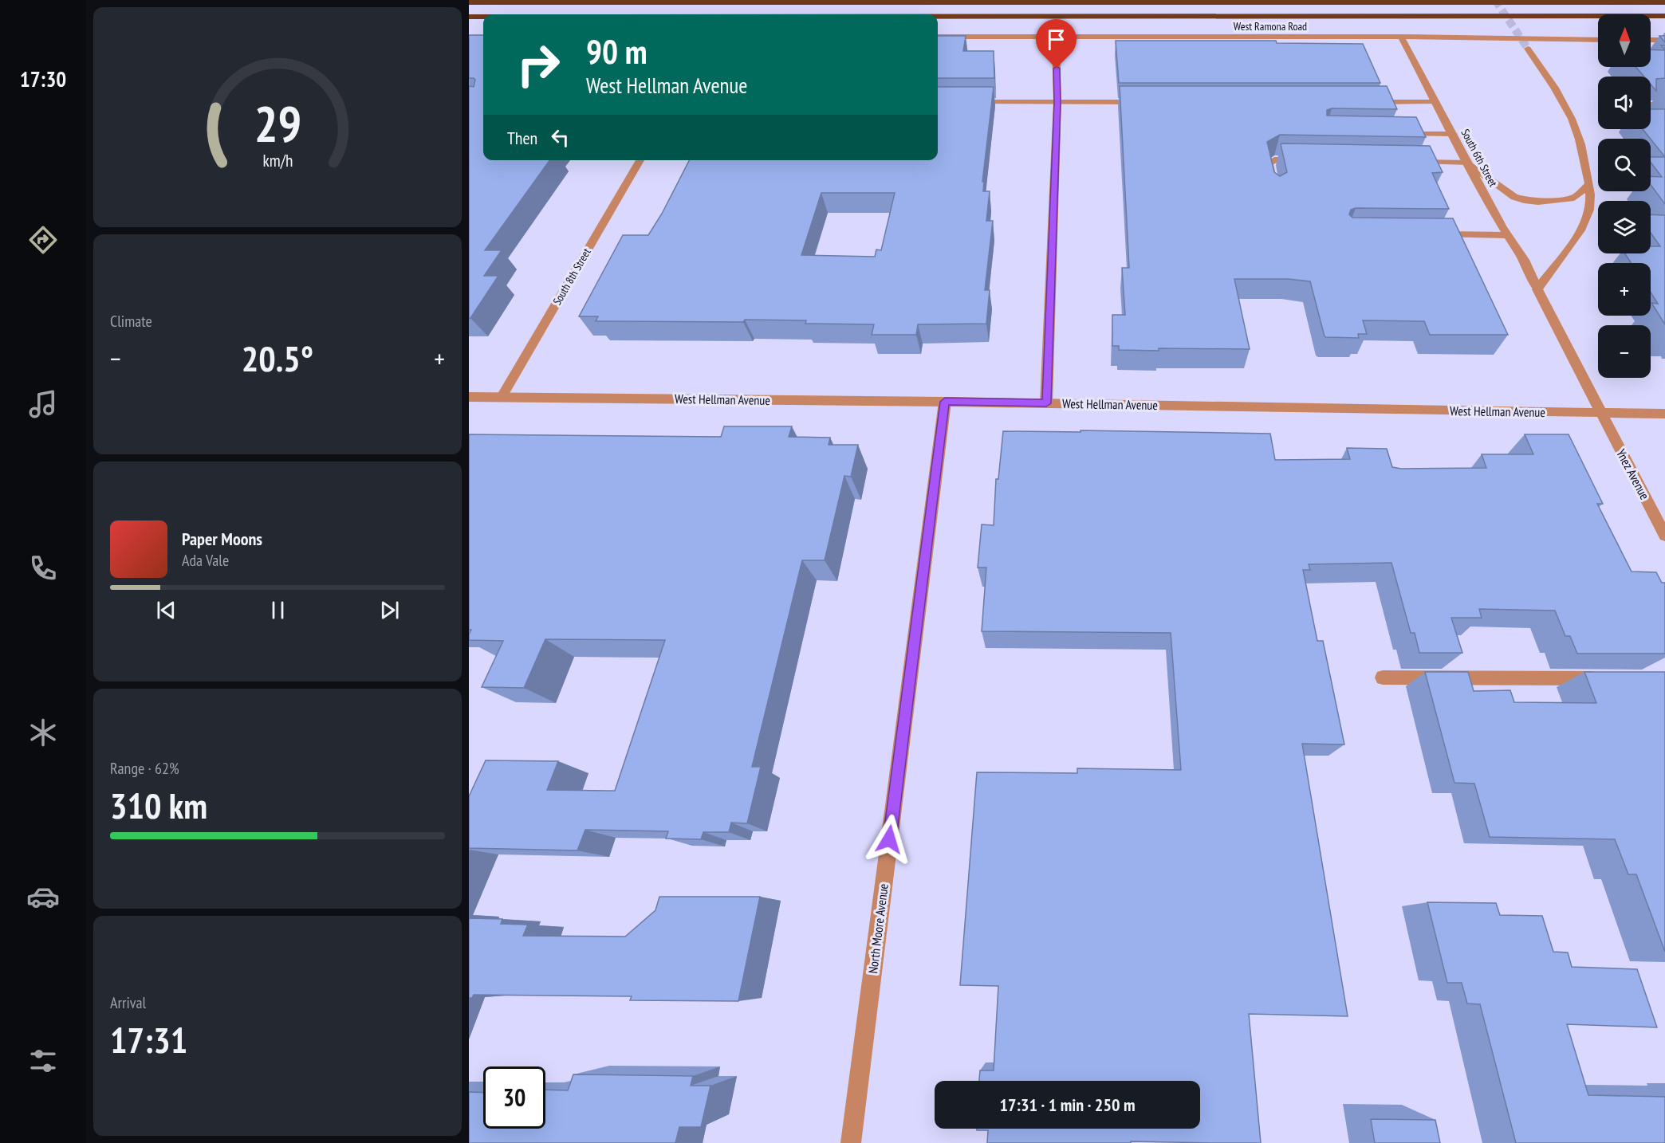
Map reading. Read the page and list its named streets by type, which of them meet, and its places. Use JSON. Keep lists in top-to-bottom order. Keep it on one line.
{"streets":{"street":["West Ramona Road","South 6th Street","South 8th Street","West Hellman Avenue","Ynez Avenue","North Moore Avenue"]},"crossings":[["West Ramona Road","South 6th Street"],["South 6th Street","West Hellman Avenue"],["South 6th Street","Ynez Avenue"],["South 8th Street","West Hellman Avenue"],["West Hellman Avenue","Ynez Avenue"],["West Hellman Avenue","North Moore Avenue"]],"north":"top","page":{"tabs":"17:30","map_buttons":["+","−"],"turn":["90 m","West Hellman Avenue"],"then":"Then","tile":["Climate",["Range · 62%","310 km"],["Arrival","17:31"]],"heat":["−","20.5°","+"],"song":["Paper Moons","Ada Vale"],"limit":"30","trip":"17:31 · 1 min · 250 m","gauge":["29","km/h"]}}
